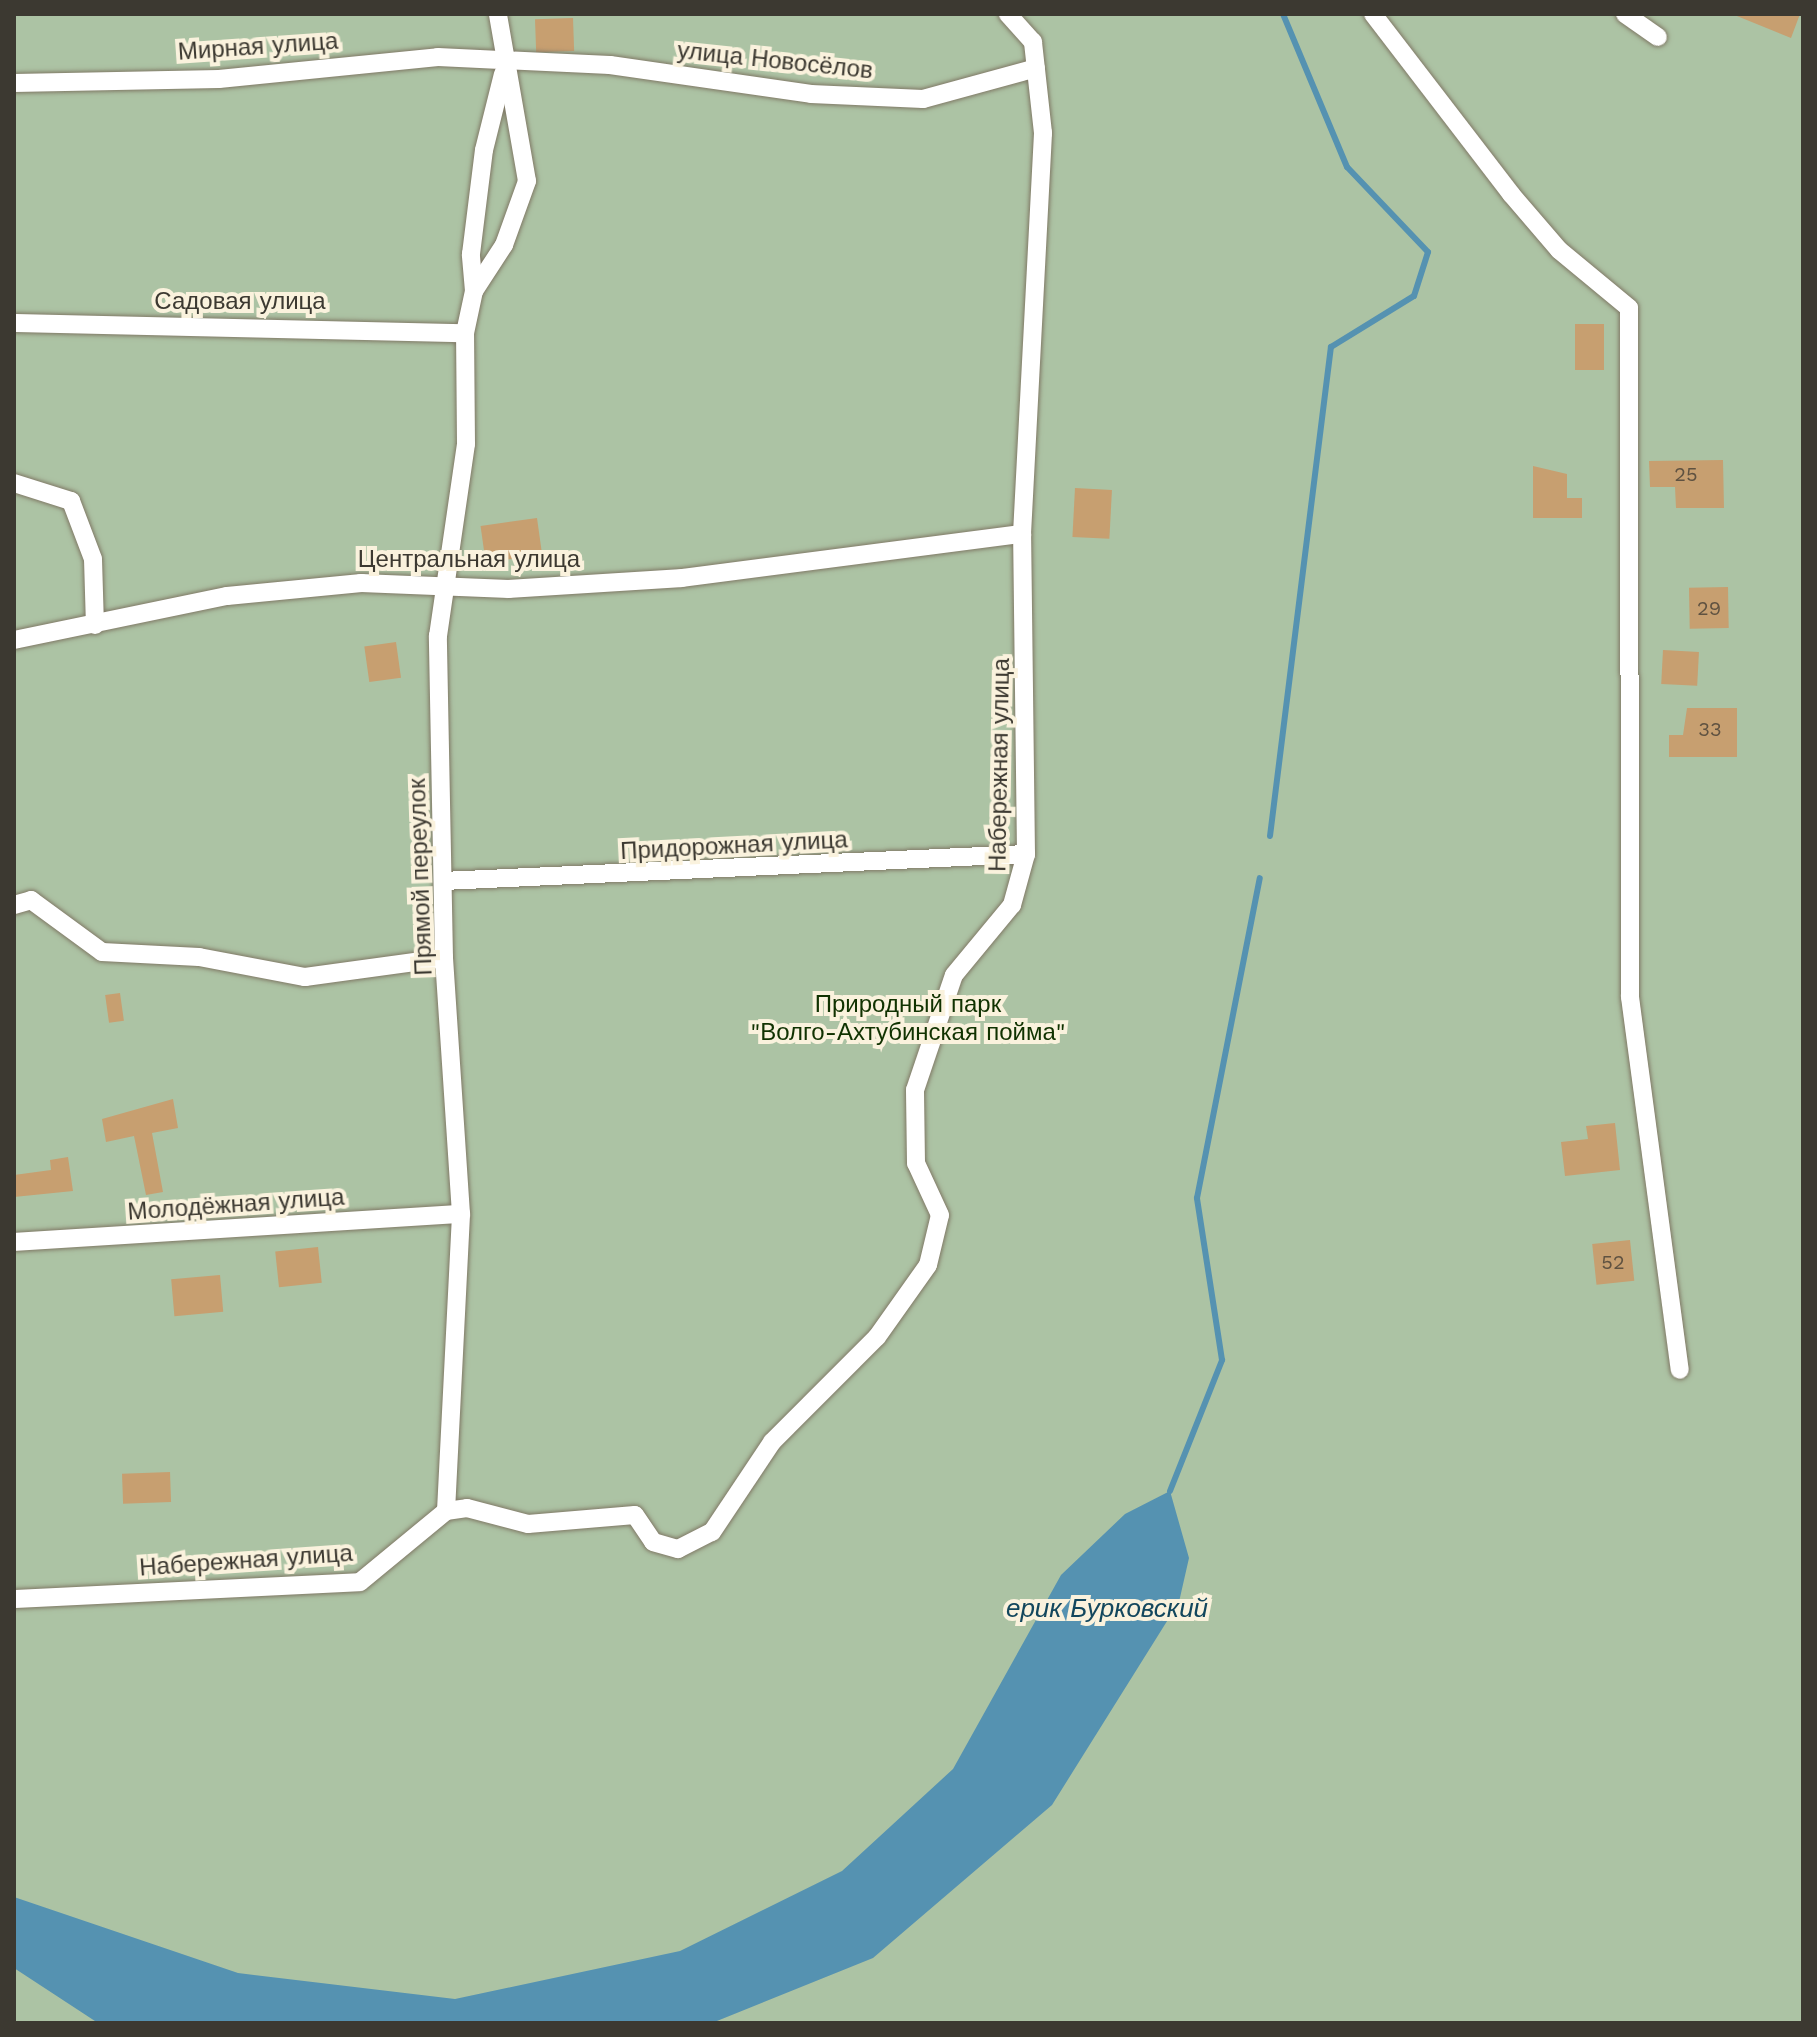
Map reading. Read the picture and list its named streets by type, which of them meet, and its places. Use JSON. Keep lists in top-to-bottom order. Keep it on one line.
{"streets":{"street":["Мирная улица","улица Новосёлов","Садовая улица","Центральная улица","Набережная улица","Придорожная улица","Прямой переулок","Молодёжная улица"]},"crossings":[["Мирная улица","улица Новосёлов"],["Мирная улица","Прямой переулок"],["улица Новосёлов","Набережная улица"],["улица Новосёлов","Прямой переулок"],["Садовая улица","Прямой переулок"],["Центральная улица","Набережная улица"],["Центральная улица","Прямой переулок"],["Набережная улица","Придорожная улица"],["Набережная улица","Прямой переулок"],["Придорожная улица","Прямой переулок"],["Прямой переулок","Молодёжная улица"]],"water":["ерик Бурковский"],"parks":["Природный парк \"Волго-Ахтубинская пойма\""],"house_numbers":["25","29","33","52"]}
